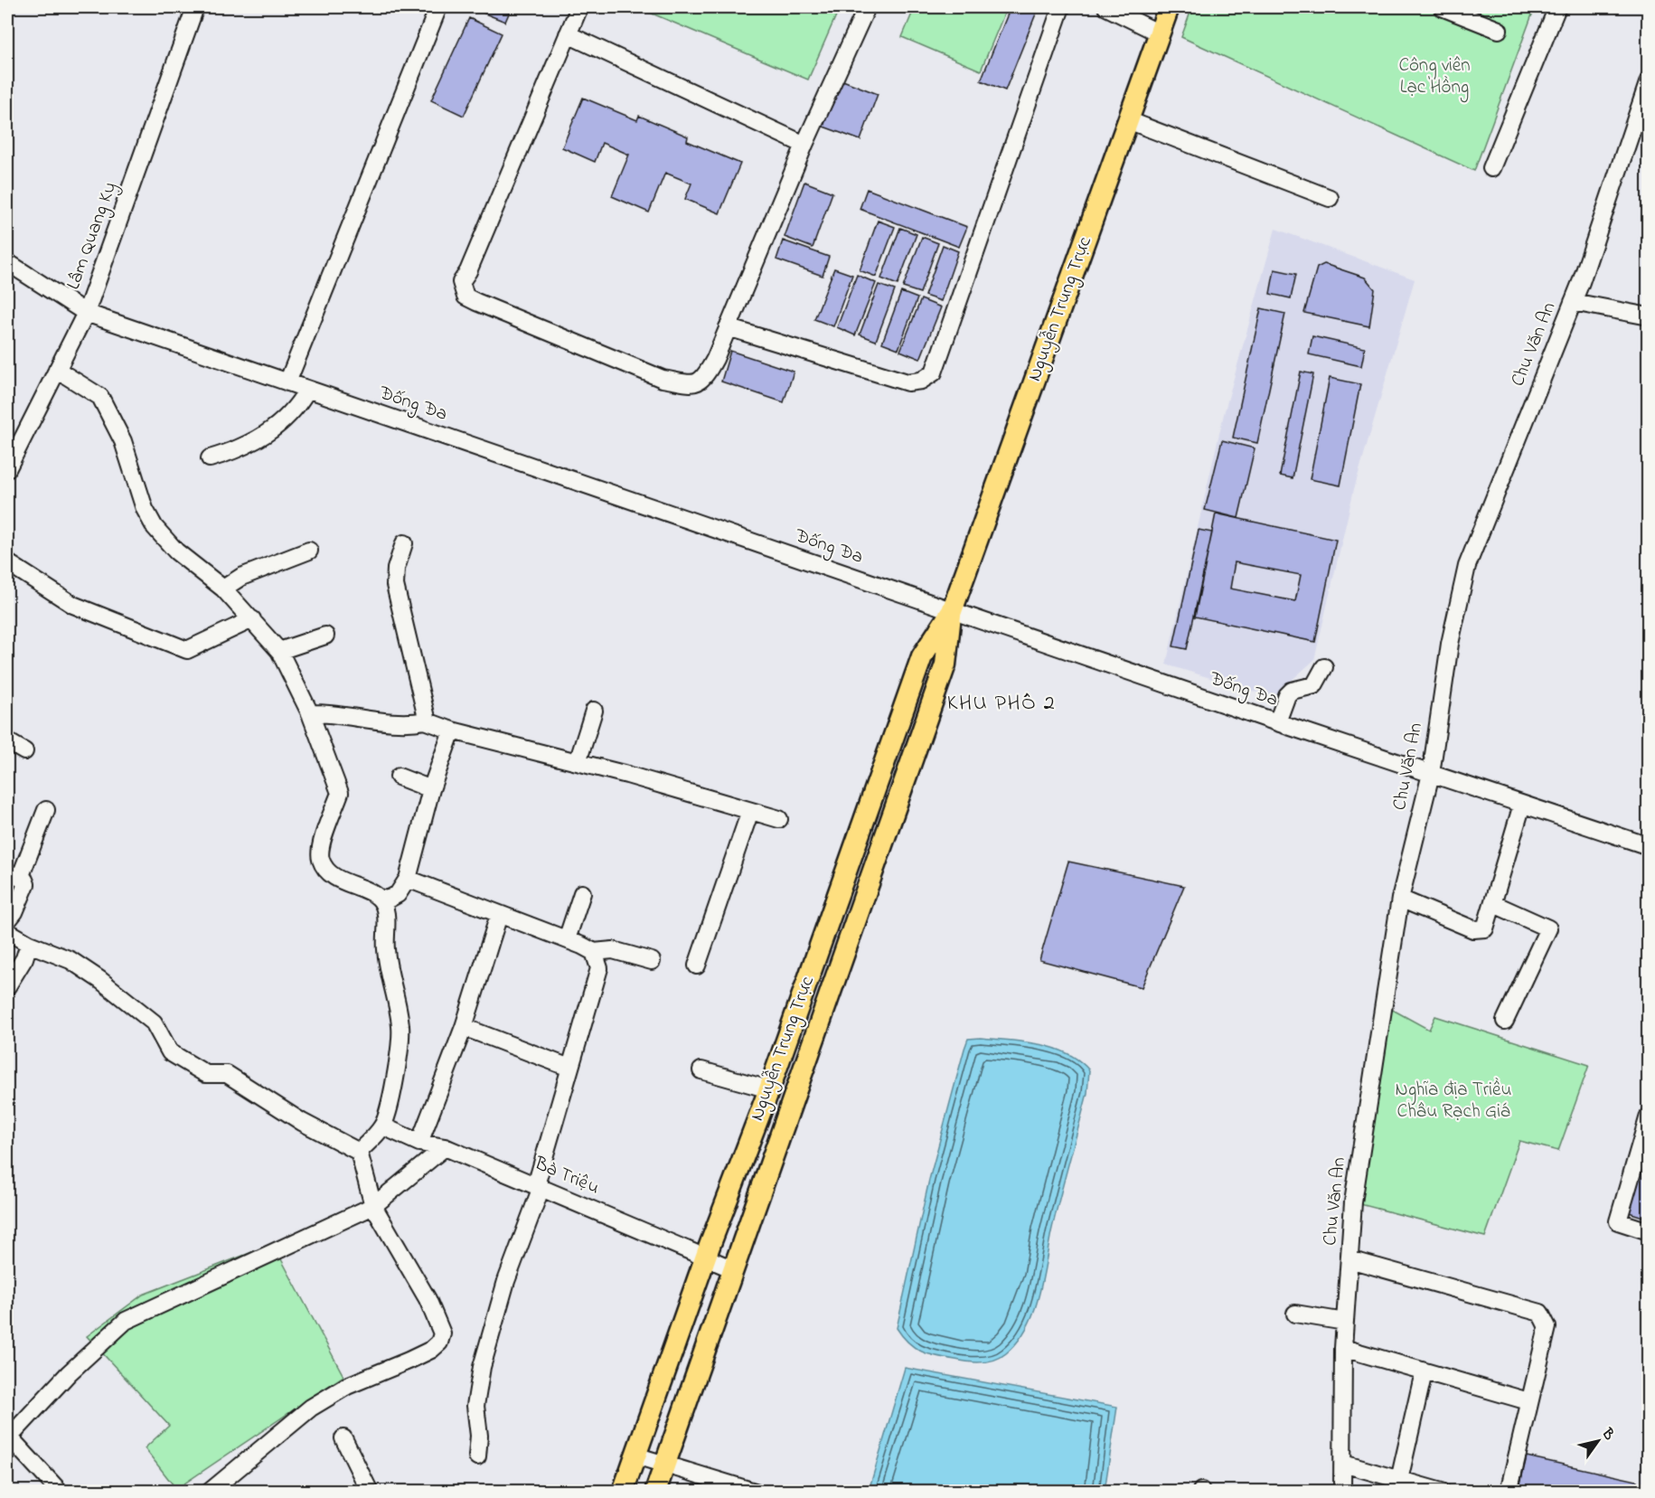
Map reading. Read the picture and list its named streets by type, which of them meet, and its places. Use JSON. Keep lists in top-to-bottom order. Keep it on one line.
{"streets":{"main road":["Nguyễn Trung Trực"],"street":["Lâm Quang Ky","Chu Văn An","Đống Đa","Bà Triệu"]},"crossings":[["Lâm Quang Ky","Đống Đa"],["Nguyễn Trung Trực","Đống Đa"],["Nguyễn Trung Trực","Bà Triệu"],["Chu Văn An","Đống Đa"]],"districts":["KHU PHỐ 2"],"parks":["Công viên Lạc Hồng","Nghĩa địa Triều Châu Rạch Giá"],"north":"top right"}
